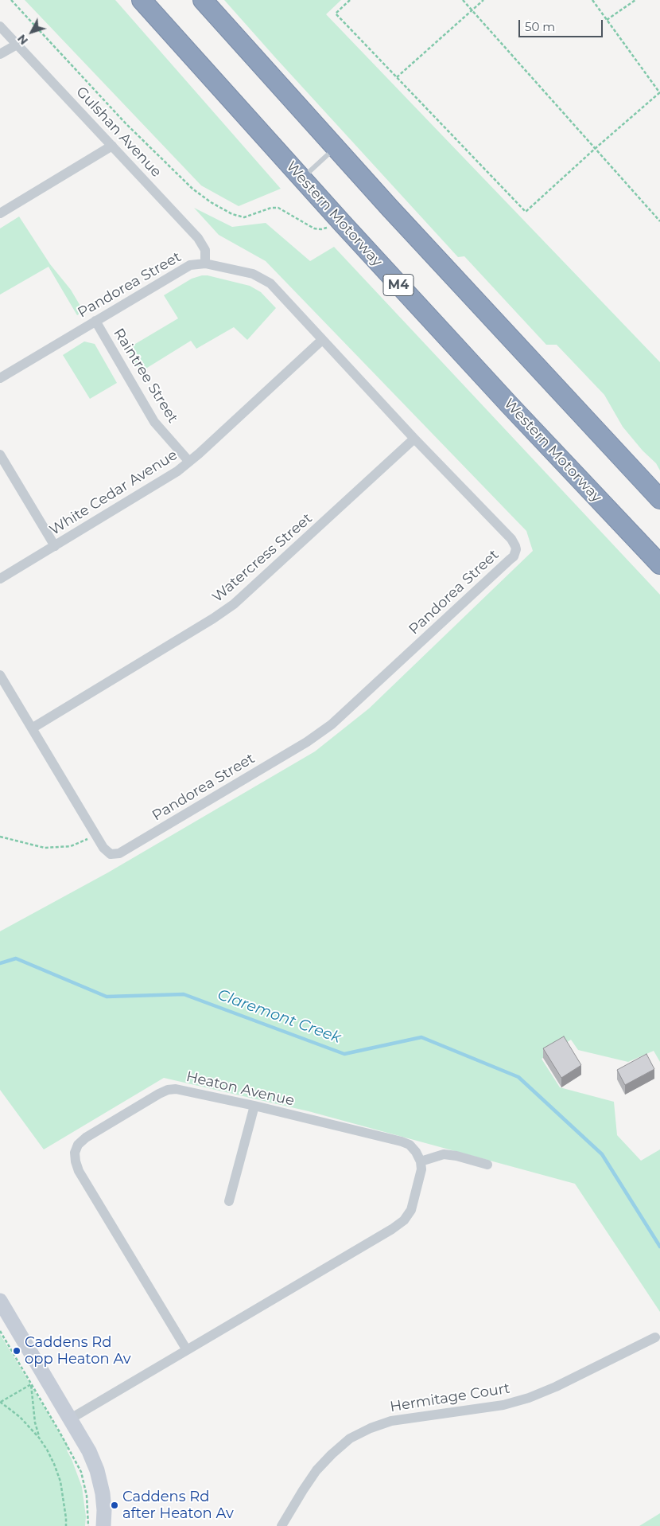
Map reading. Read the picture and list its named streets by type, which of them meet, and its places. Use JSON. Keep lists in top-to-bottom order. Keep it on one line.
{"streets":{"highway":["Western Motorway","M4"],"street":["Gulshan Avenue","Pandorea Street","Raintree Street","White Cedar Avenue","Watercress Street","Heaton Avenue","Hermitage Court"]},"crossings":[["Gulshan Avenue","Pandorea Street"],["Pandorea Street","Raintree Street"],["Pandorea Street","White Cedar Avenue"],["Pandorea Street","Watercress Street"],["Raintree Street","White Cedar Avenue"]],"water":["Claremont Creek"],"places":["Caddens Rd opp Heaton Av","Caddens Rd after Heaton Av"],"scale_bar":"50 m","north":"bottom left"}
